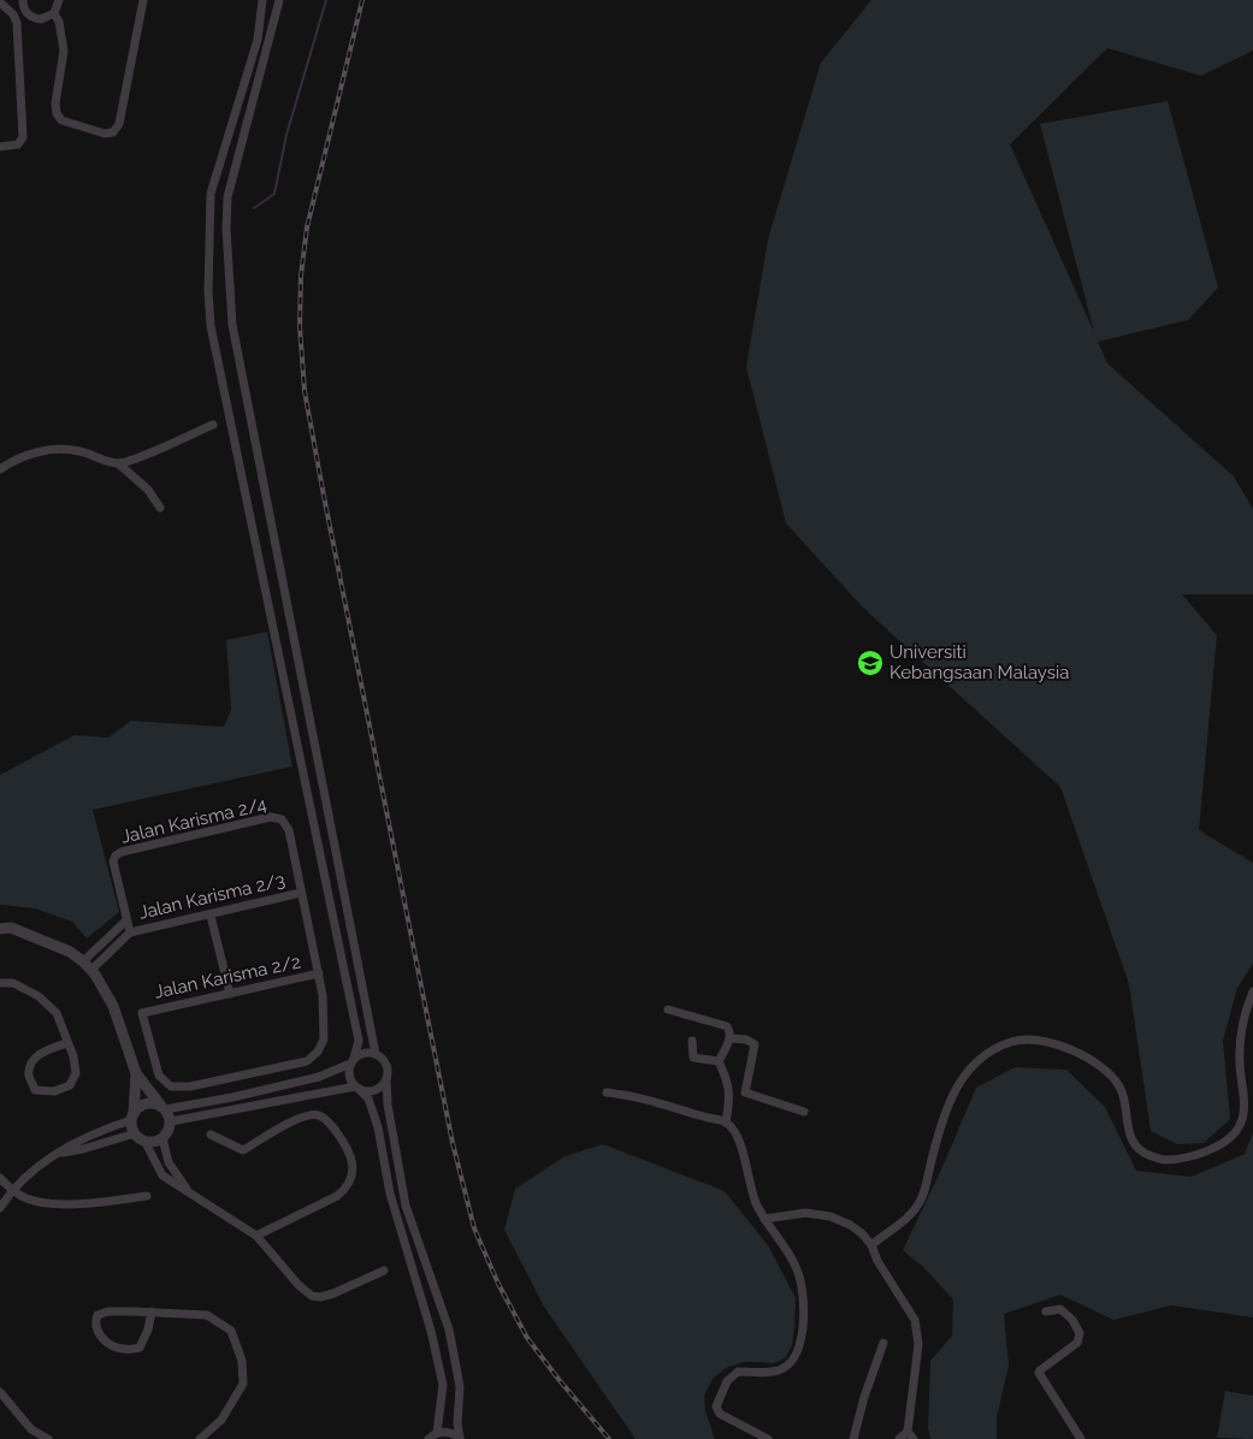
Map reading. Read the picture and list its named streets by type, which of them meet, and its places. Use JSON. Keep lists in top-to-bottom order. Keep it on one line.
{"streets":{"street":["Jalan Karisma 2/4","Jalan Karisma 2/3","Jalan Karisma 2/2"]},"crossings":[["Jalan Karisma 2/4","Jalan Karisma 2/3"],["Jalan Karisma 2/4","Jalan Karisma 2/2"]],"places":{"school or university":["Universiti Kebangsaan Malaysia"]}}
